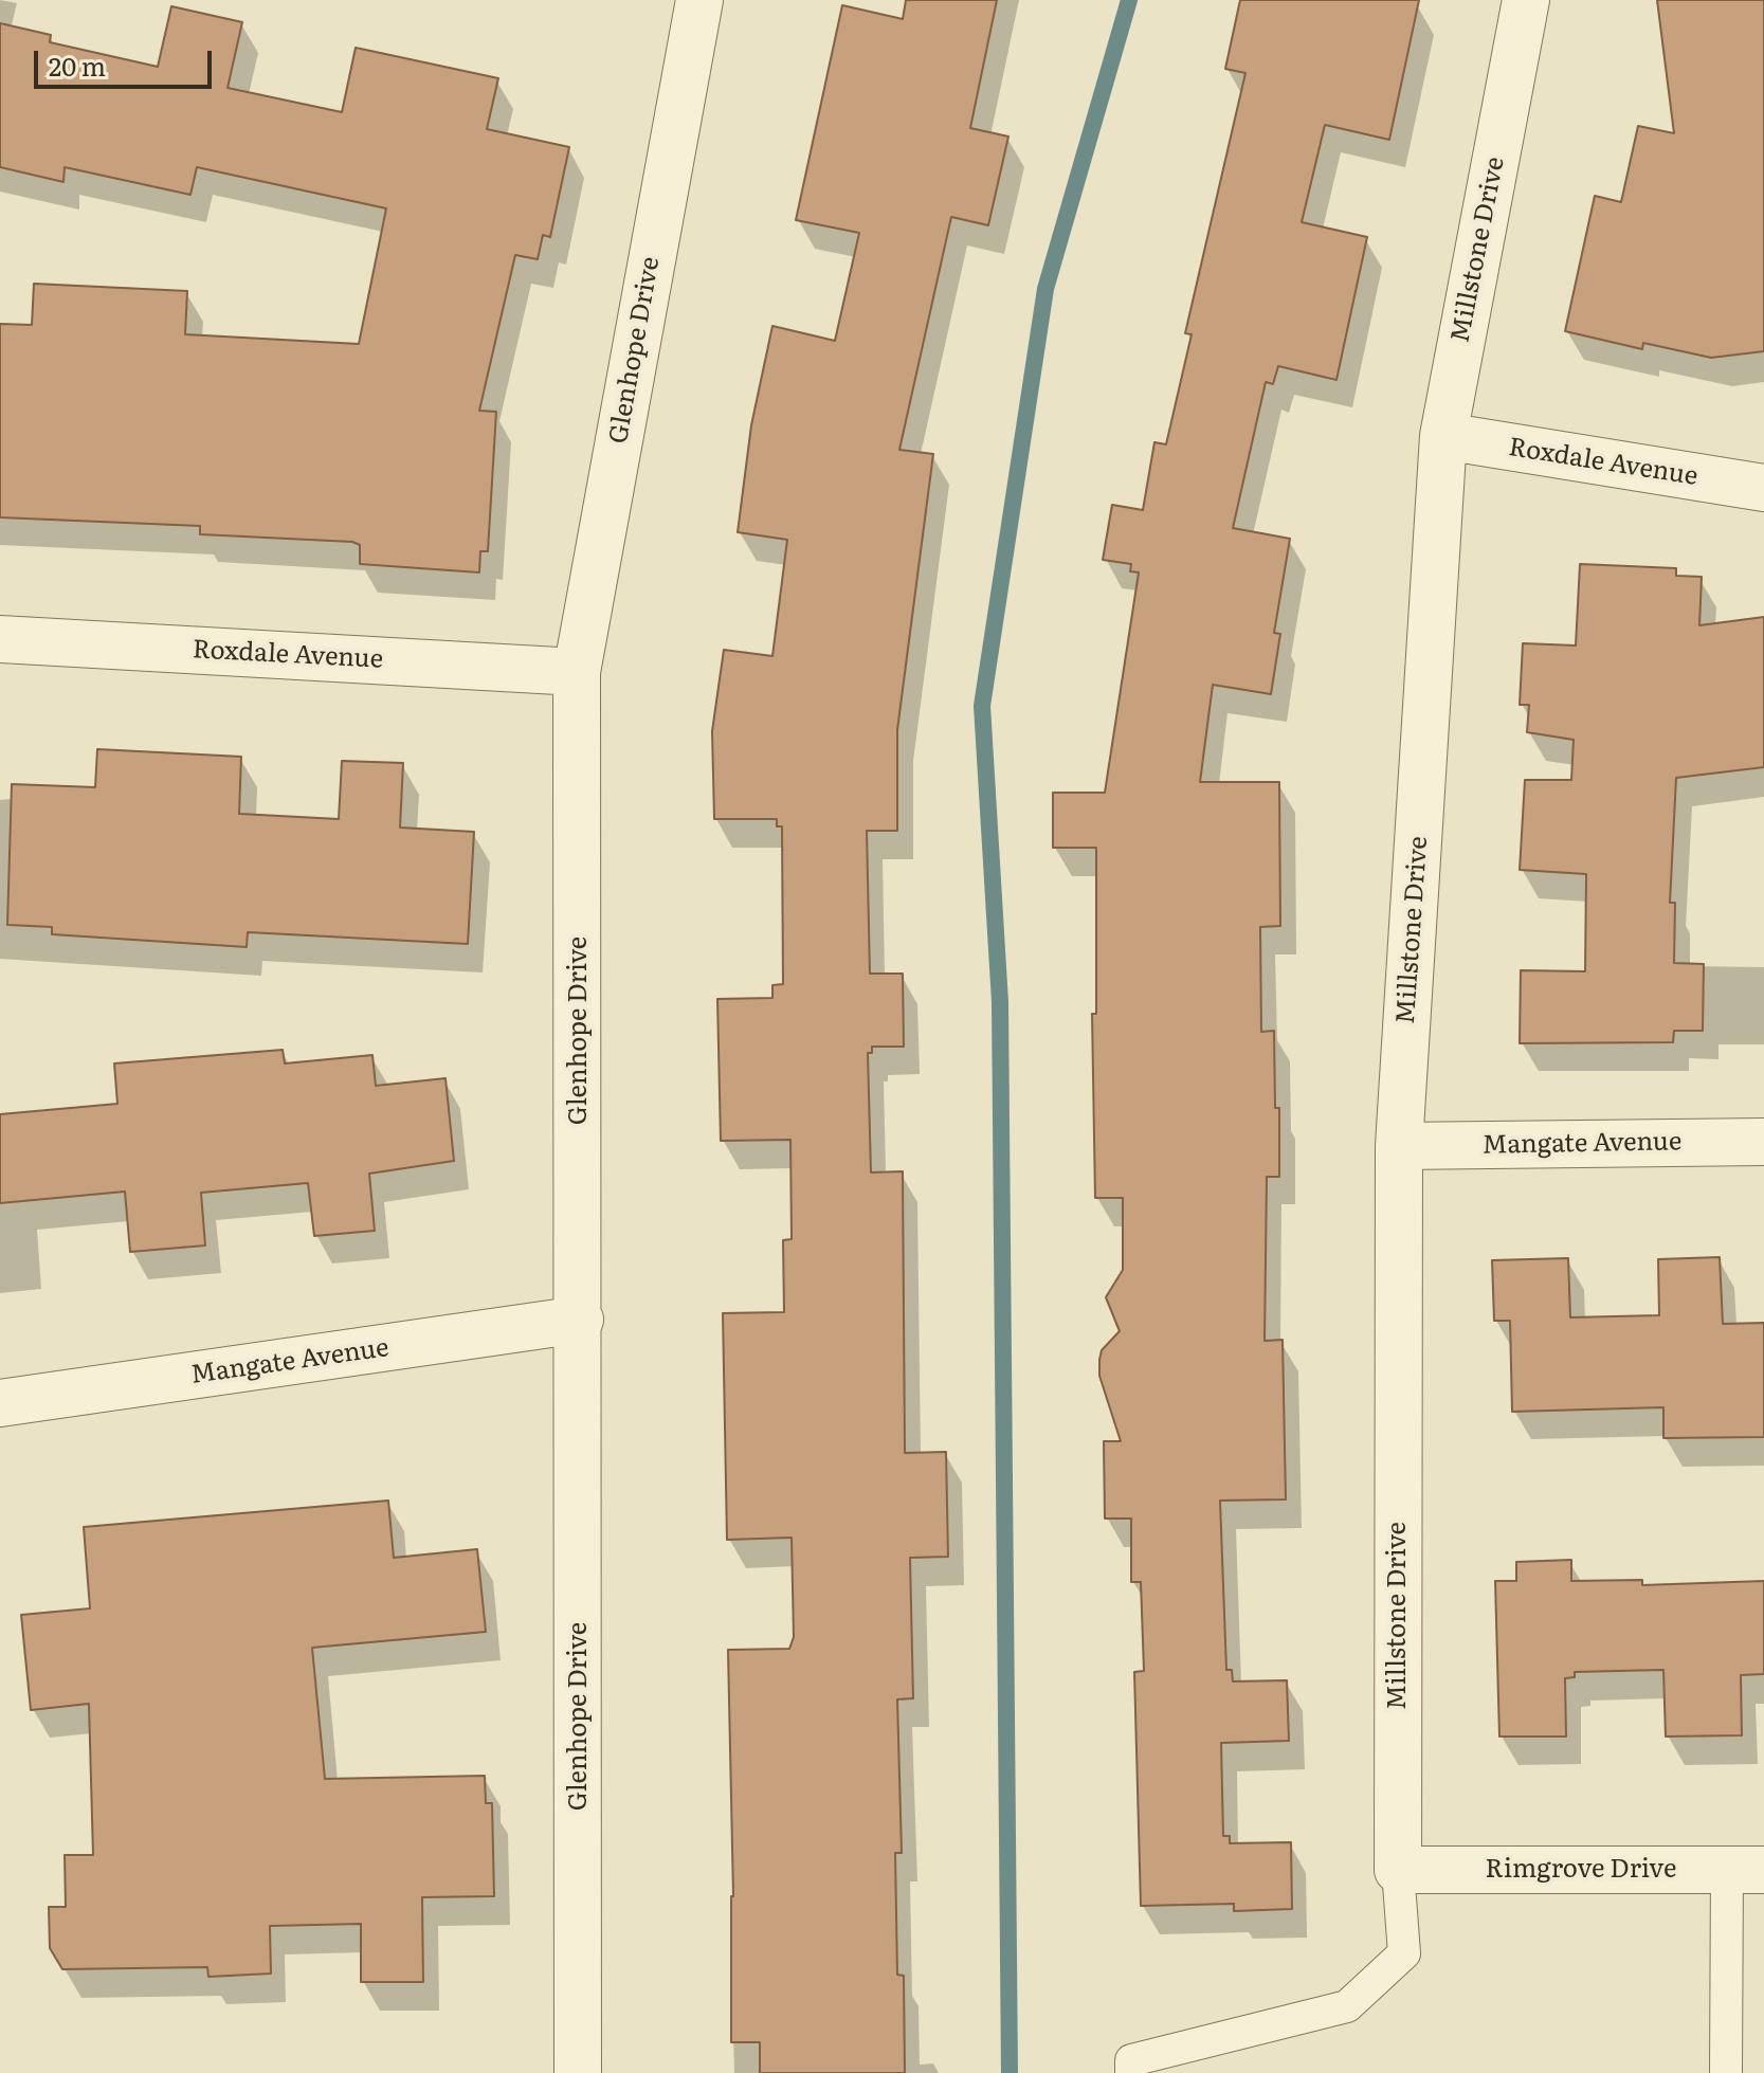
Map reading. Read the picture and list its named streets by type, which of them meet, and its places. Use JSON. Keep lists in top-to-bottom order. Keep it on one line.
{"streets":{"street":["Millstone Drive","Glenhope Drive","Roxdale Avenue","Mangate Avenue","Rimgrove Drive"]},"crossings":[["Millstone Drive","Roxdale Avenue"],["Millstone Drive","Mangate Avenue"],["Millstone Drive","Rimgrove Drive"],["Glenhope Drive","Roxdale Avenue"],["Glenhope Drive","Mangate Avenue"]],"scale_bar":"20 m"}
